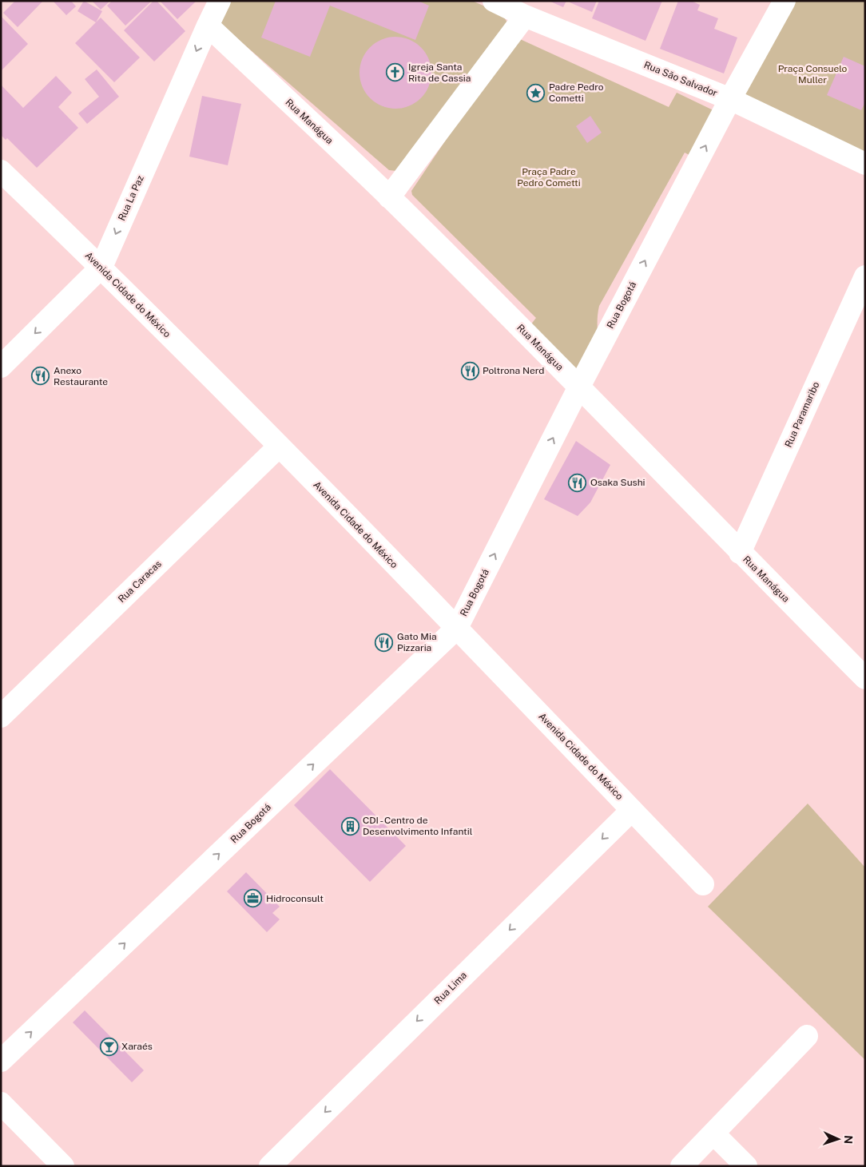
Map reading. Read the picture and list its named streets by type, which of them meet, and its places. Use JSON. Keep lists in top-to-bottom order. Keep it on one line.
{"streets":{"street":["Rua São Salvador","Rua Manágua","Rua La Paz","Avenida Cidade do México","Rua Bogotá","Rua Paramaribo","Rua Caracas","Rua Lima"]},"crossings":[["Rua São Salvador","Rua Bogotá"],["Rua Manágua","Rua La Paz"],["Rua Manágua","Rua Bogotá"],["Rua Manágua","Rua Paramaribo"],["Rua La Paz","Avenida Cidade do México"],["Avenida Cidade do México","Rua Bogotá"],["Avenida Cidade do México","Rua Caracas"],["Avenida Cidade do México","Rua Lima"]],"one_way":["Rua La Paz","Rua Bogotá","Rua Lima"],"parks":["Praça Consuelo Muller","Praça Padre Pedro Cometti"],"places":{"church":["Igreja Santa Rita de Cassia"],"place":["Padre Pedro Cometti"],"restaurant":["Poltrona Nerd","Anexo Restaurante","Osaka Sushi","Gato Mia Pizzaria"],"building":["CDI - Centro de Desenvolvimento Infantil"],"office":["Hidroconsult"],"bar":["Xaraés"]},"north":"right"}
